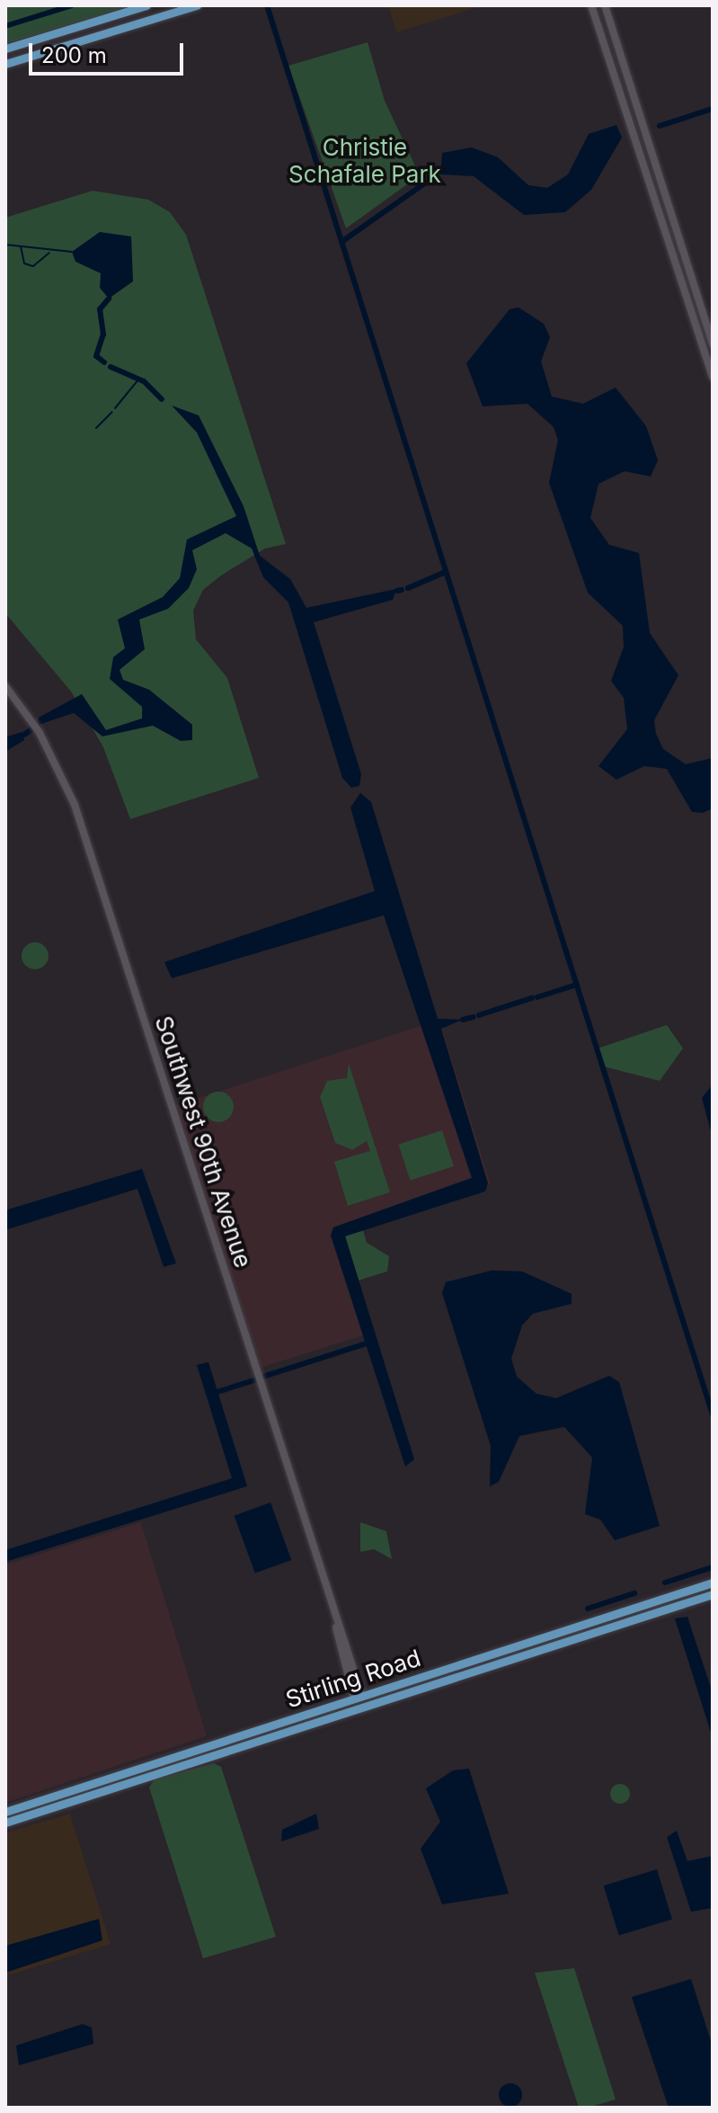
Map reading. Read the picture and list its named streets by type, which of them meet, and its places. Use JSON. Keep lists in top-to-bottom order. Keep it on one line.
{"streets":{"main road":["Stirling Road"],"street":["Southwest 90th Avenue"]},"crossings":[["Southwest 90th Avenue","Stirling Road"]],"parks":["Christie Schafale Park"],"scale_bar":"200 m"}
